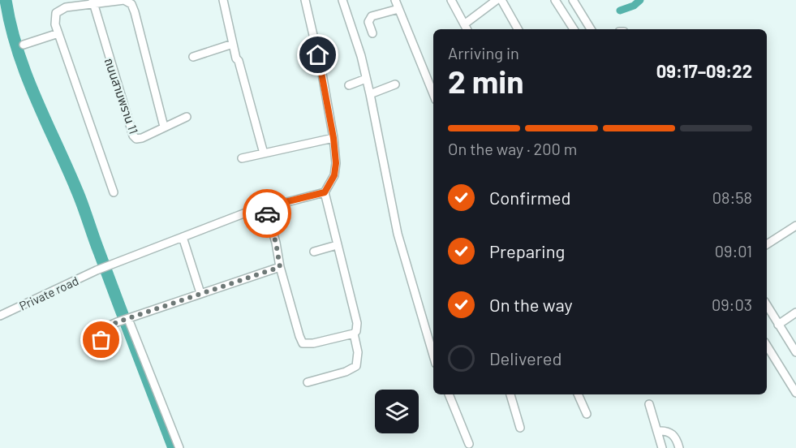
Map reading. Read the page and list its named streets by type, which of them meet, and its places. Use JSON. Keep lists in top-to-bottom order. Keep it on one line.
{"streets":{"street":["ถนนสามพราน 11","Private road"]},"page":{"heading":["2 min","Arriving in","09:17–09:22"],"bar":"On the way · 200 m","list":[["Confirmed","08:58"],["Preparing","09:01"],["On the way","09:03"],"Delivered"]}}
